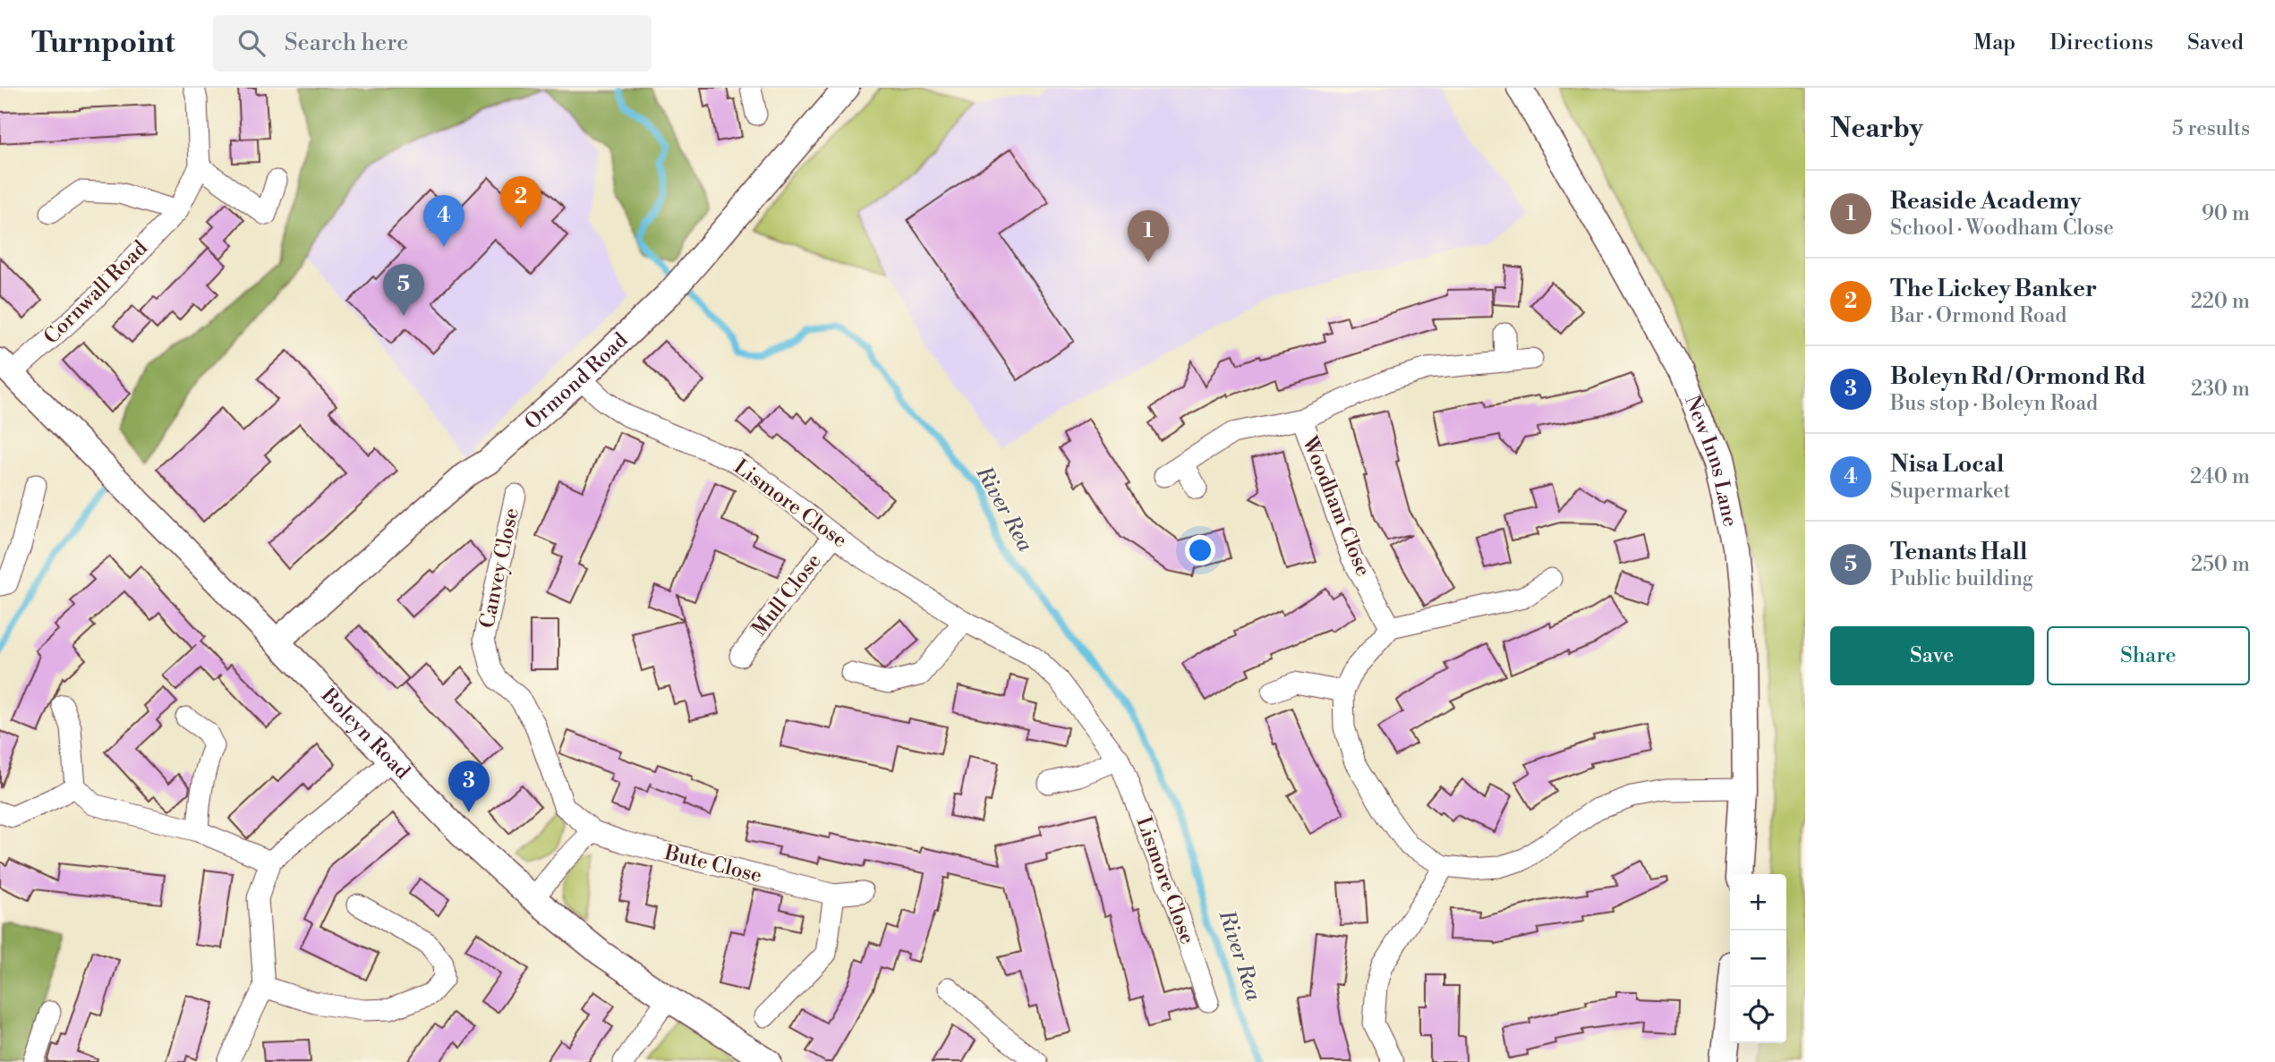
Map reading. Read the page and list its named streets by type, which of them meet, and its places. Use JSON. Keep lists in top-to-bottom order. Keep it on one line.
{"streets":{"street":["Cornwall Road","Ormond Road","New Inns Lane","Lismore Close","Woodham Close","Canvey Close","Mull Close","Boleyn Road","Bute Close"]},"crossings":[["Cornwall Road","Boleyn Road"],["Ormond Road","Lismore Close"],["Ormond Road","Boleyn Road"],["Lismore Close","Mull Close"],["Canvey Close","Bute Close"]],"water":["River Rea"],"page":{"header":"Turnpoint","search":"Search here","nav":["Map","Directions","Saved"],"heading":["Nearby","5 results"],"list":[{"mark":"1","name":"Reaside Academy","note":"School · Woodham Close","value":"90 m"},{"mark":"2","name":"The Lickey Banker","note":"Bar · Ormond Road","value":"220 m"},{"mark":"3","name":"Boleyn Rd / Ormond Rd","note":"Bus stop · Boleyn Road","value":"230 m"},{"mark":"4","name":"Nisa Local","note":"Supermarket","value":"240 m"},{"mark":"5","name":"Tenants Hall","note":"Public building","value":"250 m"}],"pins":["2","4","1","5","3"],"buttons":["Save","Share"],"map_buttons":["+","−"]}}
